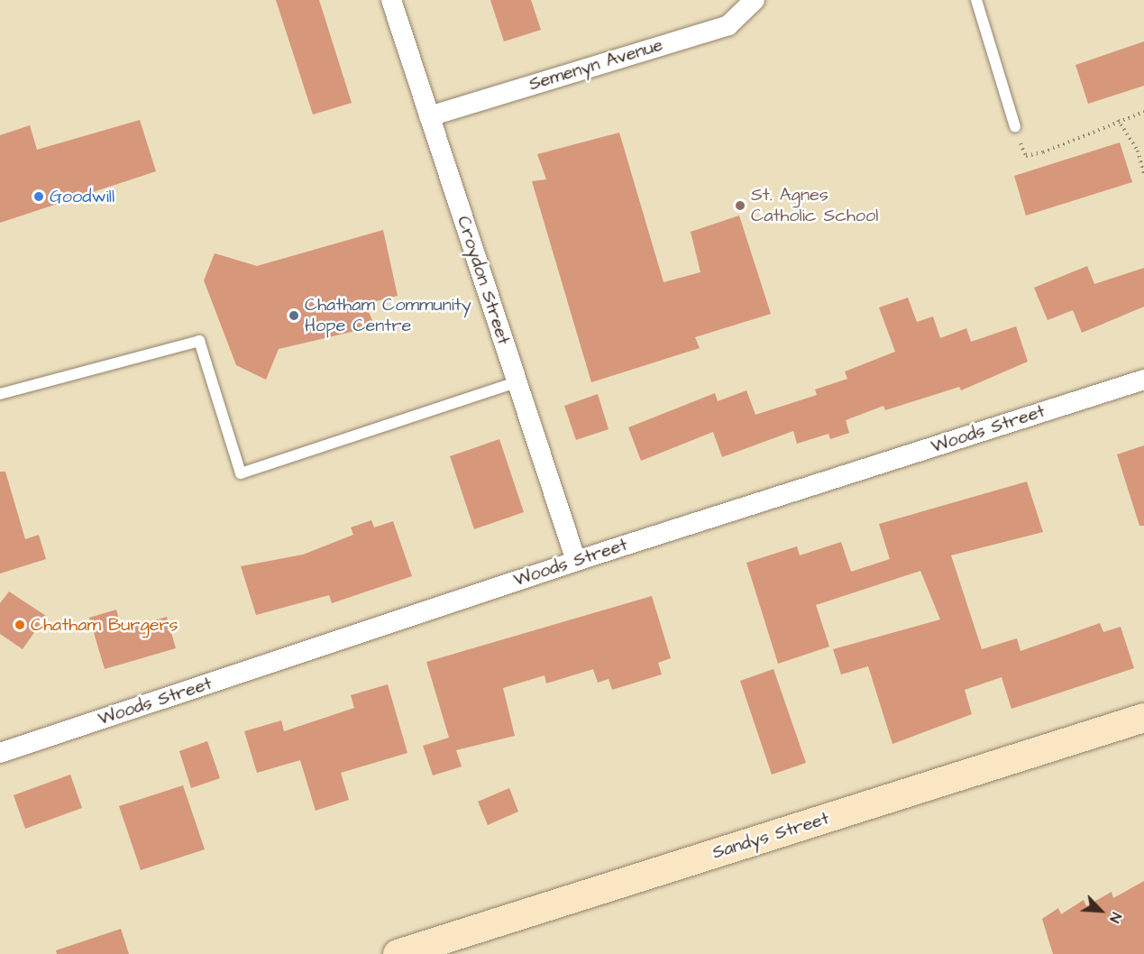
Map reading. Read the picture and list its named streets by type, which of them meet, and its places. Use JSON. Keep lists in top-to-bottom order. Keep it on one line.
{"streets":{"street":["Semenyn Avenue","Croydon Street","Woods Street","Sandys Street"]},"crossings":[["Semenyn Avenue","Croydon Street"],["Croydon Street","Woods Street"]],"places":["Goodwill","St. Agnes Catholic School","Chatham Community Hope Centre","Chatham Burgers"],"north":"bottom right"}
